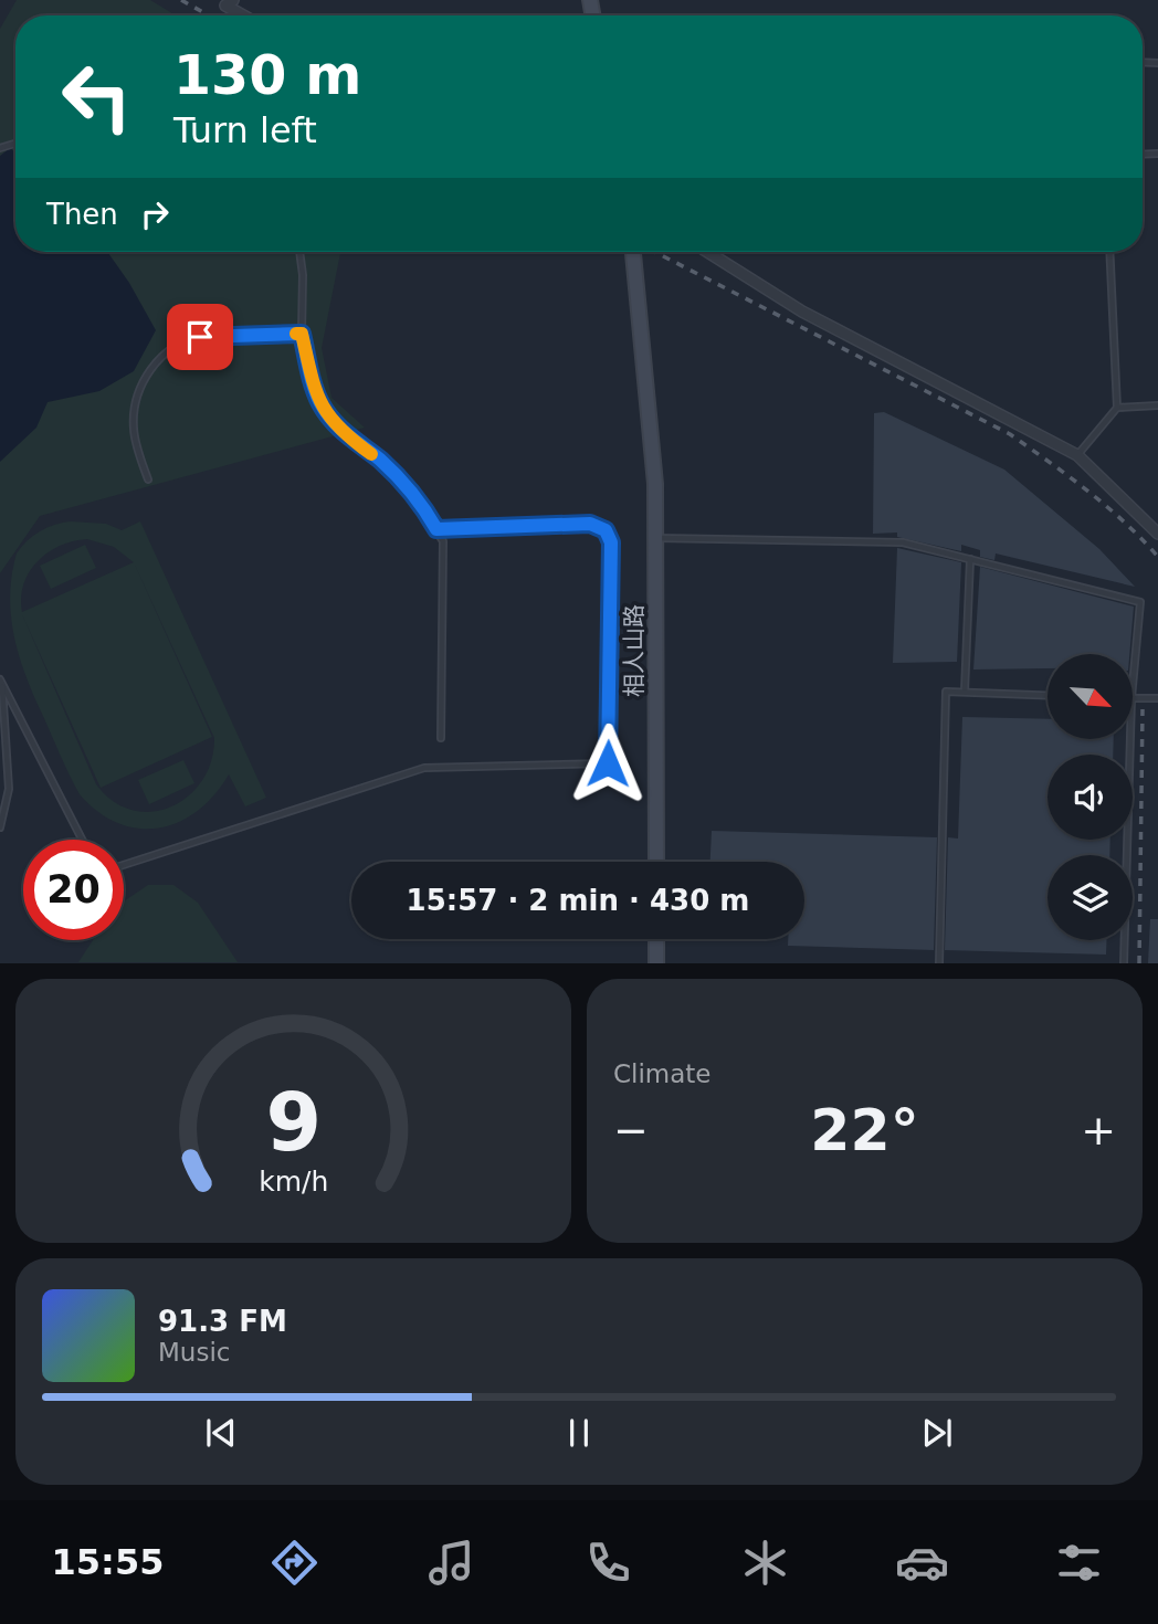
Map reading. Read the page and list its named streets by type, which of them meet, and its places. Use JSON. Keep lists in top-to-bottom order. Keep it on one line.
{"streets":{"street":["相人山路"]},"north":"bottom right","page":{"turn":["130 m","Turn left"],"then":"Then","limit":"20","trip":"15:57 · 2 min · 430 m","tile":"Climate","heat":["−","22°","+"],"song":["91.3 FM","Music"],"tabs":"15:55","gauge":["9","km/h"]}}
